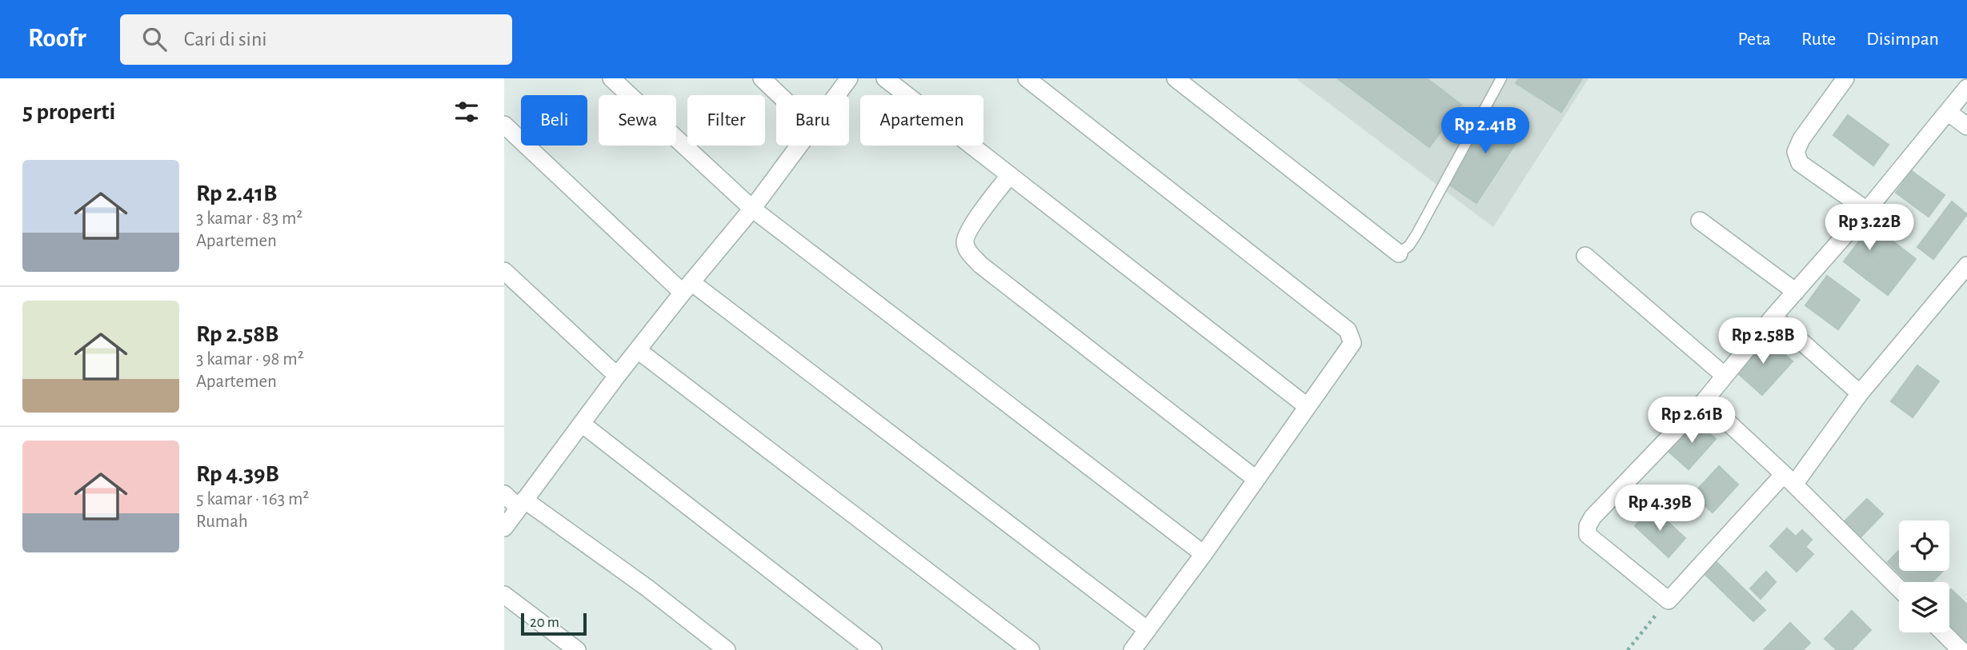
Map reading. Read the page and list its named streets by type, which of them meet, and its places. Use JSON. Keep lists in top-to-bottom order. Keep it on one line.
{"scale_bar":"20 m","page":{"header":"Roofr","search":"Cari di sini","nav":["Peta","Rute","Disimpan"],"heading":"5 properti","chip":["Beli","Sewa","Filter","Baru","Apartemen"],"price":["Rp 2.41B","Rp 3.22B","Rp 2.58B","Rp 2.61B","Rp 4.39B"],"list":[{"name":"Rp 2.41B","note":"3 kamar · 83 m² · Apartemen"},{"name":"Rp 2.58B","note":"3 kamar · 98 m² · Apartemen"},{"name":"Rp 4.39B","note":"5 kamar · 163 m² · Rumah"}],"scale":"20 m"}}
